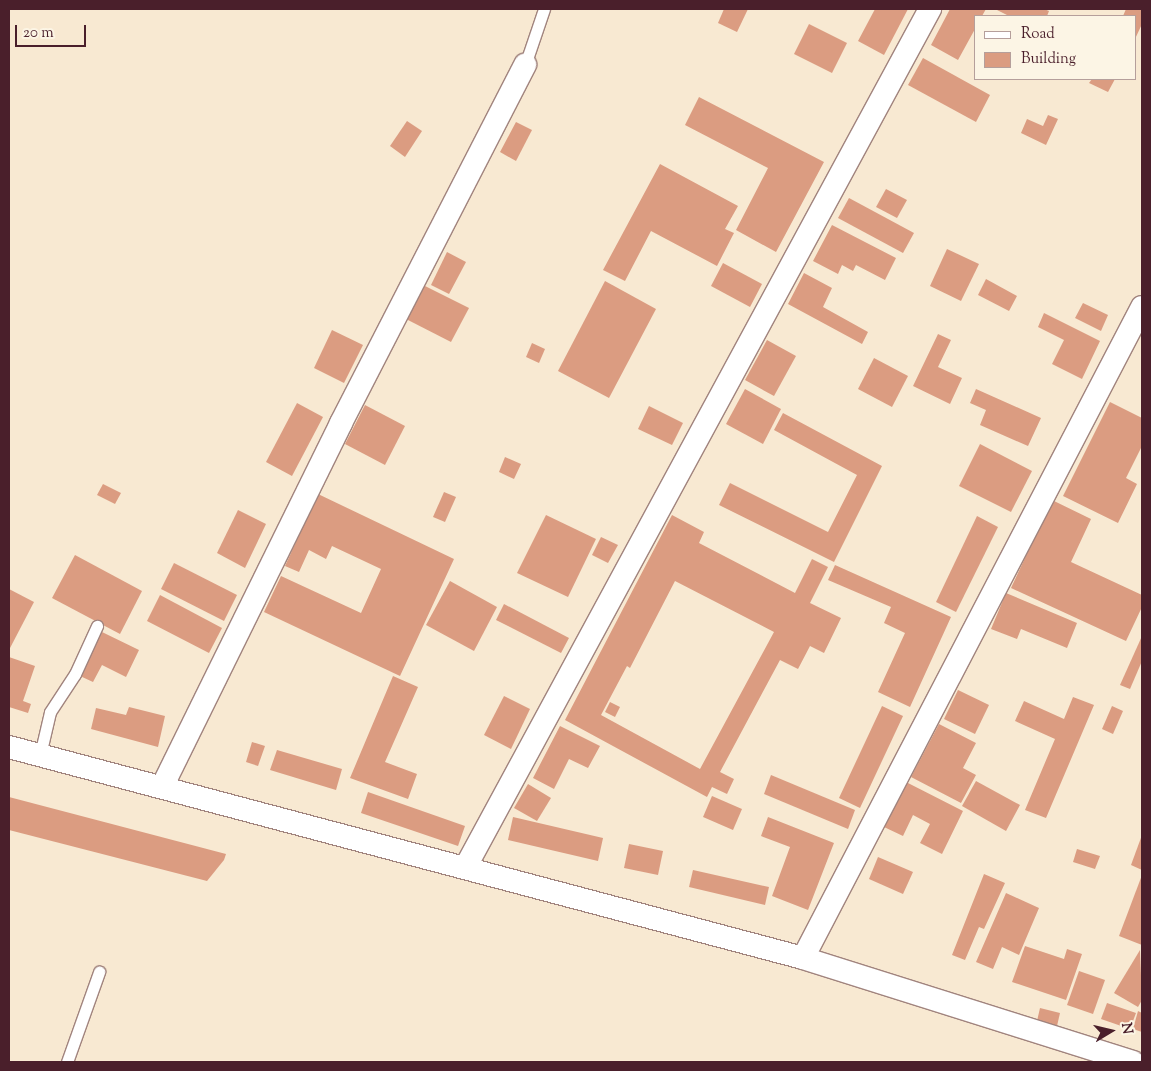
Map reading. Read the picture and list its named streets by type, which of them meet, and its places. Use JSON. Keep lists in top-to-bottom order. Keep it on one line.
{"legend":["Road","Building"],"scale_bar":"20 m","north":"right"}
